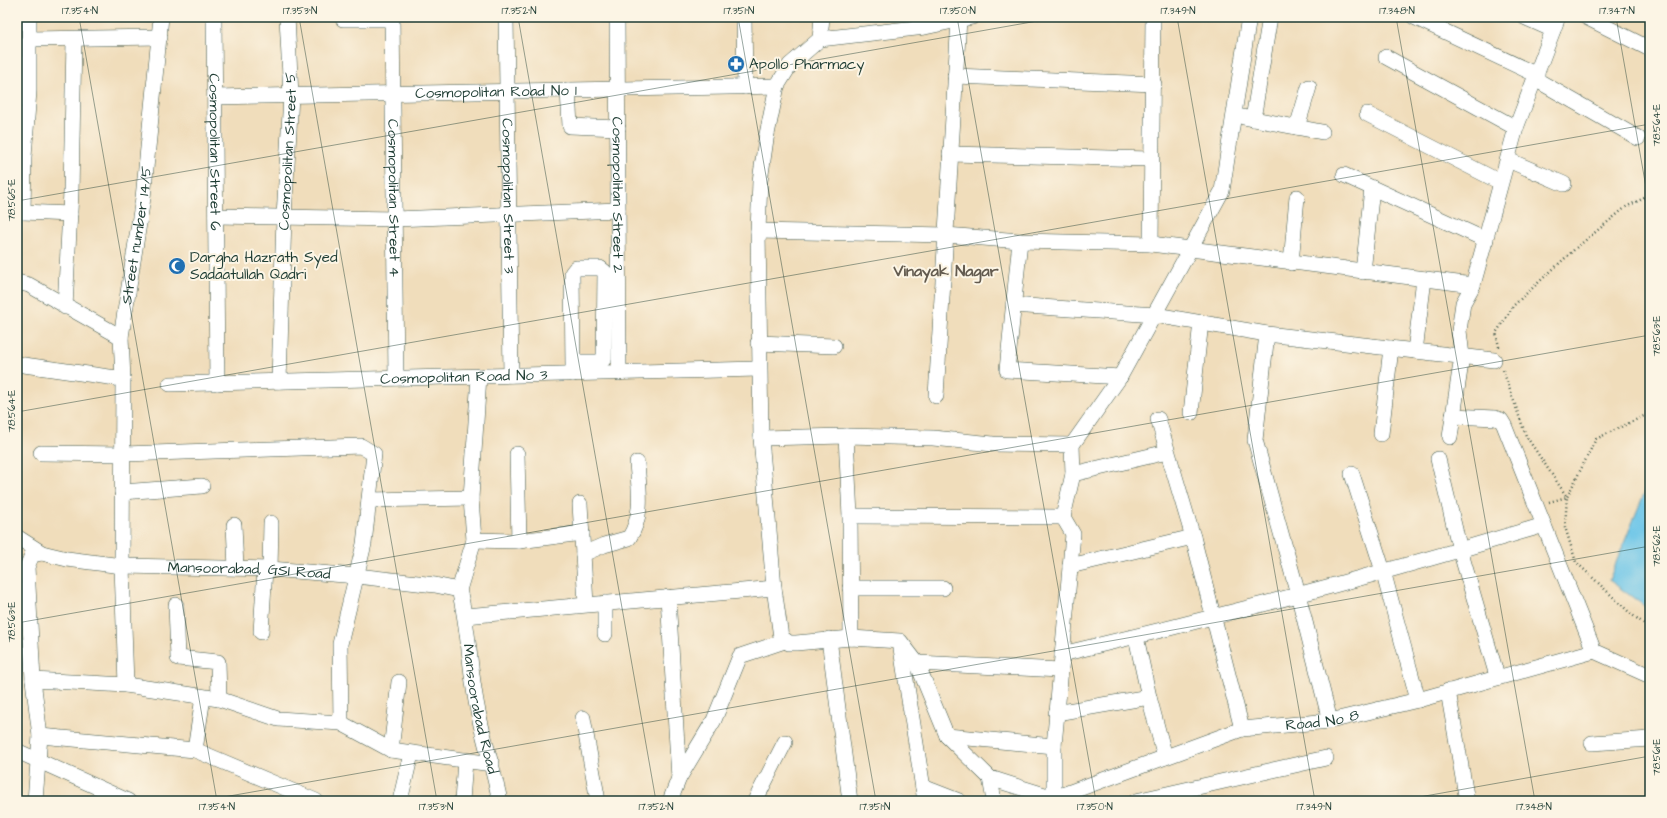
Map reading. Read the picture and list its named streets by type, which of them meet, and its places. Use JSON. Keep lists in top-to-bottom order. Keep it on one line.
{"streets":{"street":["Cosmopolitan Road No 1","Cosmopolitan Street 5","Cosmopolitan Street 6","Cosmopolitan Street 2","Cosmopolitan Street 3","Cosmopolitan Street 4","Street number 14/5","Cosmopolitan Road No 3","Mansoorabad, GSI Road","Mansoorabad Road","Road No 8"]},"crossings":[["Cosmopolitan Road No 1","Cosmopolitan Street 5"],["Cosmopolitan Road No 1","Cosmopolitan Street 6"],["Cosmopolitan Road No 1","Cosmopolitan Street 2"],["Cosmopolitan Road No 1","Cosmopolitan Street 3"],["Cosmopolitan Road No 1","Cosmopolitan Street 4"],["Cosmopolitan Street 5","Cosmopolitan Road No 3"],["Cosmopolitan Street 6","Cosmopolitan Road No 3"],["Cosmopolitan Street 2","Cosmopolitan Road No 3"],["Cosmopolitan Street 3","Cosmopolitan Road No 3"],["Cosmopolitan Street 4","Cosmopolitan Road No 3"],["Street number 14/5","Mansoorabad, GSI Road"]],"districts":["Vinayak Nagar"],"places":{"pharmacy":["Apollo Pharmacy"],"mosque":["Dargha Hazrath Syed Sadaatullah Qadri"]},"coordinates":["17.354°N","17.353°N","17.352°N","17.351°N","17.350°N","17.349°N","17.348°N","17.347°N","78.564°E","78.565°E","78.563°E","78.562°E","78.561°E"]}
